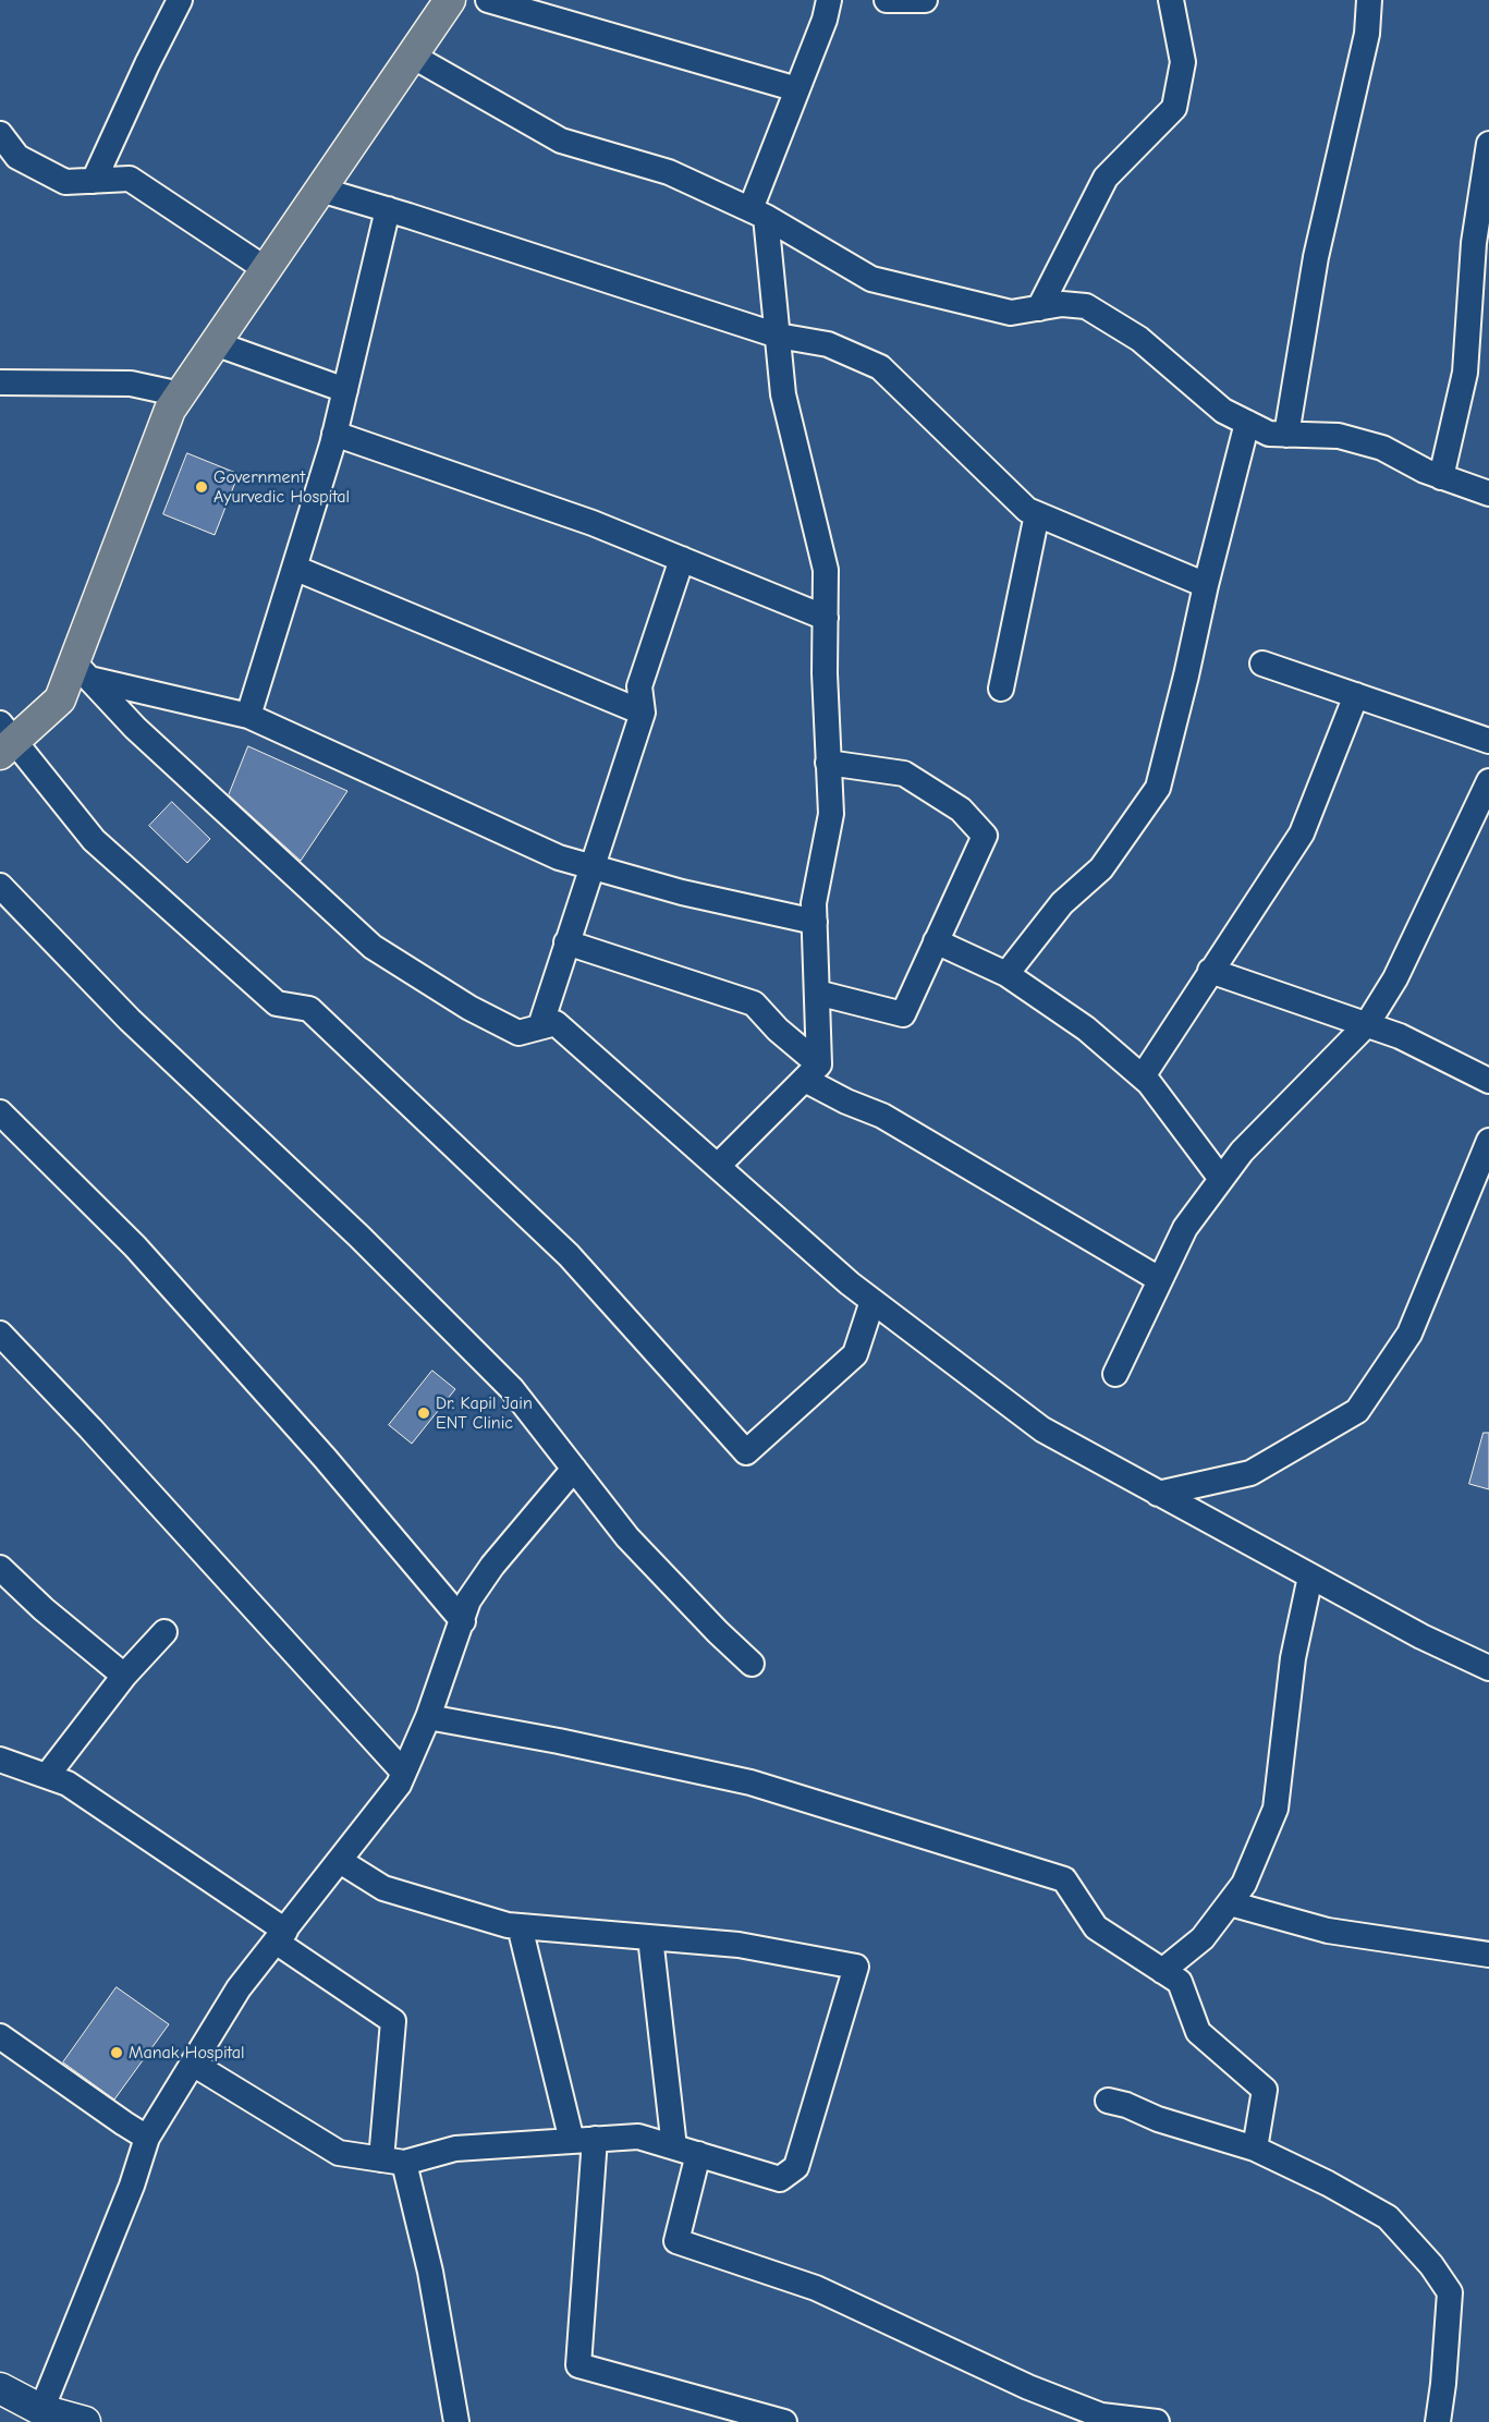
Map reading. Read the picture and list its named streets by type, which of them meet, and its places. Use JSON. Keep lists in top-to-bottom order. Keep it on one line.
{"places":["Government Ayurvedic Hospital","Dr. Kapil Jain ENT Clinic","Manak Hospital"]}
